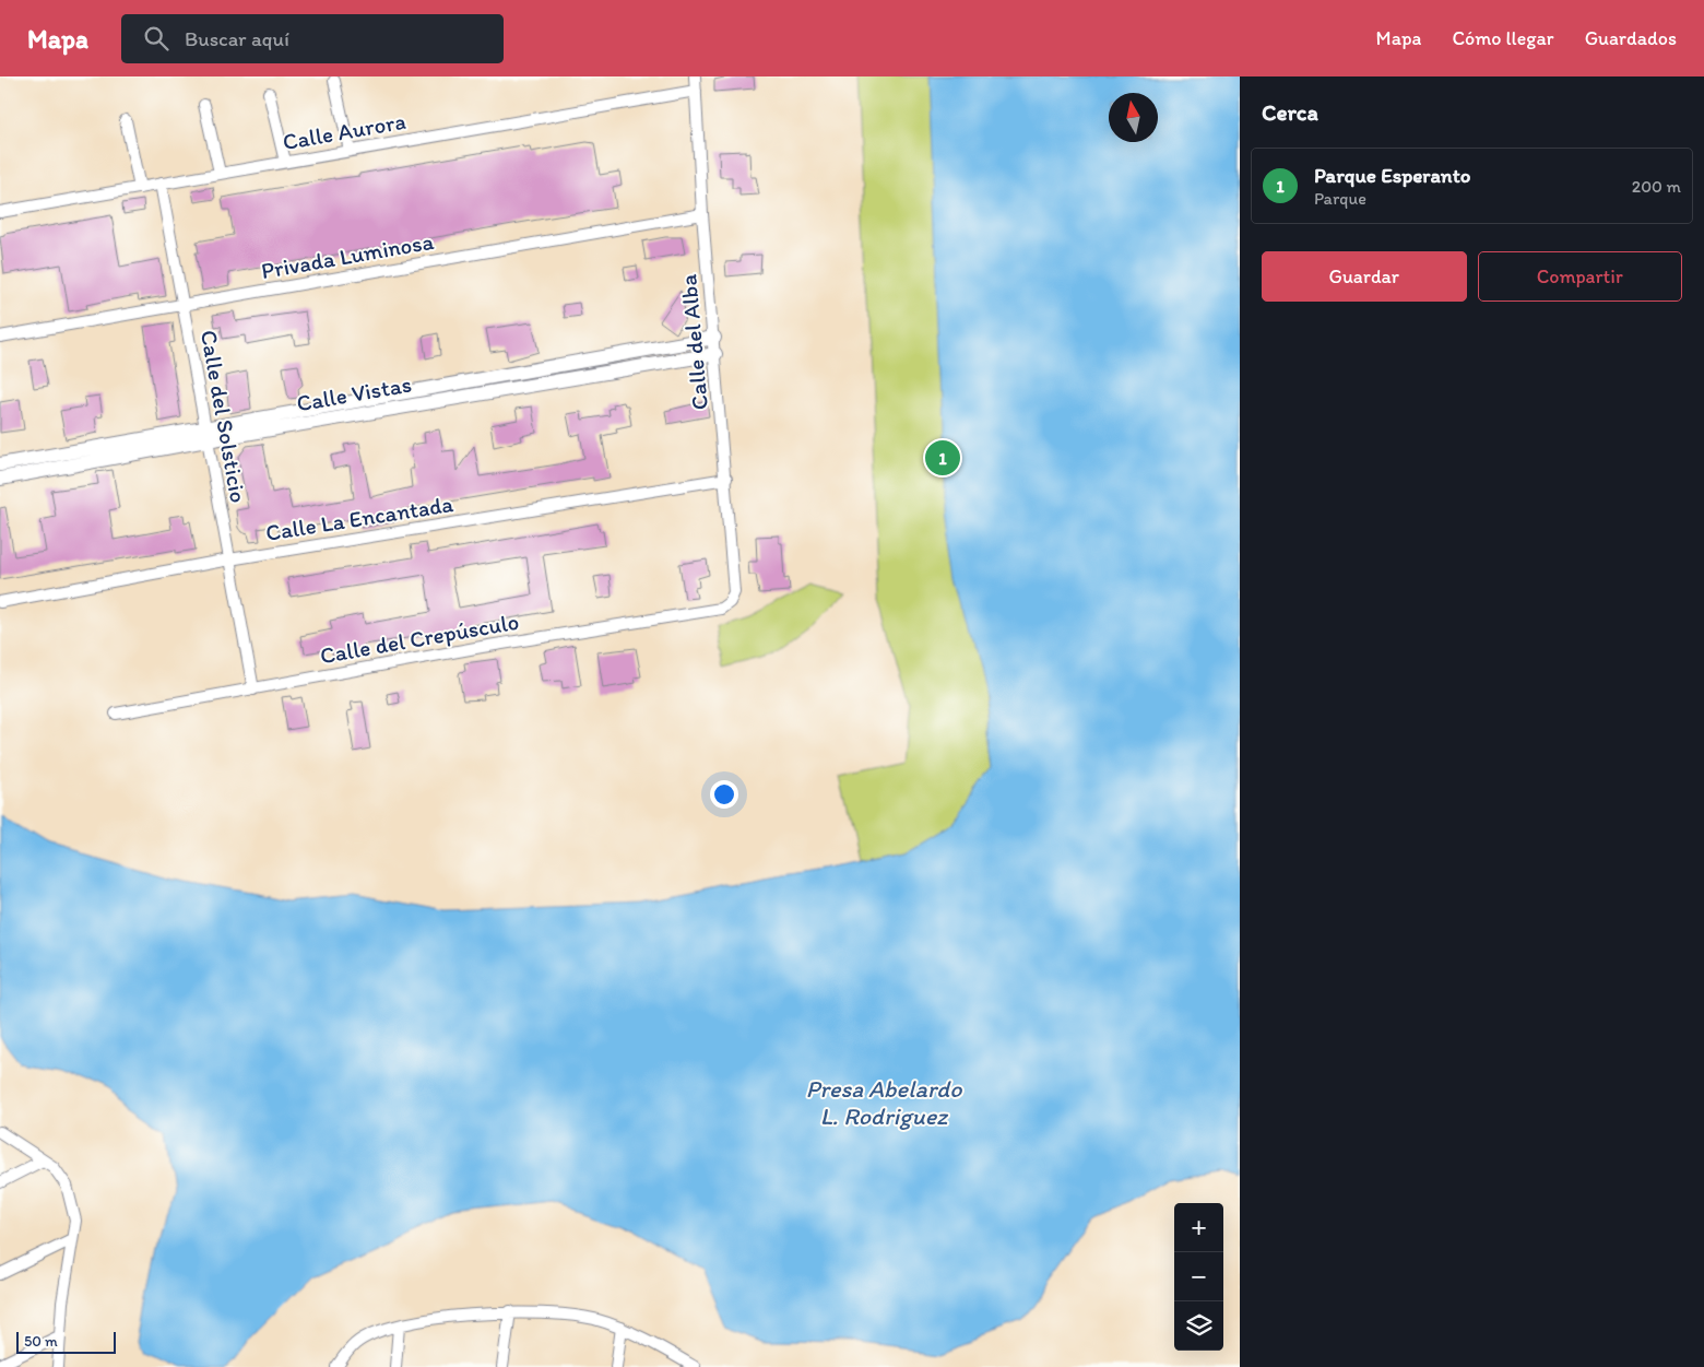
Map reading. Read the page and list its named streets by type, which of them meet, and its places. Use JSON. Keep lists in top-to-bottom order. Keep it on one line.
{"streets":{"street":["Calle Aurora","Privada Luminosa","Calle del Alba","Calle Vistas","Calle del Solsticio","Calle La Encantada","Calle del Crepúsculo"]},"crossings":[["Calle Aurora","Calle del Alba"],["Calle Aurora","Calle del Solsticio"],["Privada Luminosa","Calle del Alba"],["Privada Luminosa","Calle del Solsticio"],["Calle del Alba","Calle Vistas"],["Calle del Alba","Calle La Encantada"],["Calle del Alba","Calle del Crepúsculo"],["Calle Vistas","Calle del Solsticio"],["Calle del Solsticio","Calle La Encantada"],["Calle del Solsticio","Calle del Crepúsculo"]],"water":["Presa Abelardo L. Rodriguez"],"scale_bar":"50 m","north":"top","page":{"header":"Mapa","search":"Buscar aquí","nav":["Mapa","Cómo llegar","Guardados"],"heading":"Cerca","list":[{"mark":"1","name":"Parque Esperanto","note":"Parque","value":"200 m"}],"buttons":["Guardar","Compartir"],"pins":"1","map_buttons":["+","−"],"scale":"50 m"}}
